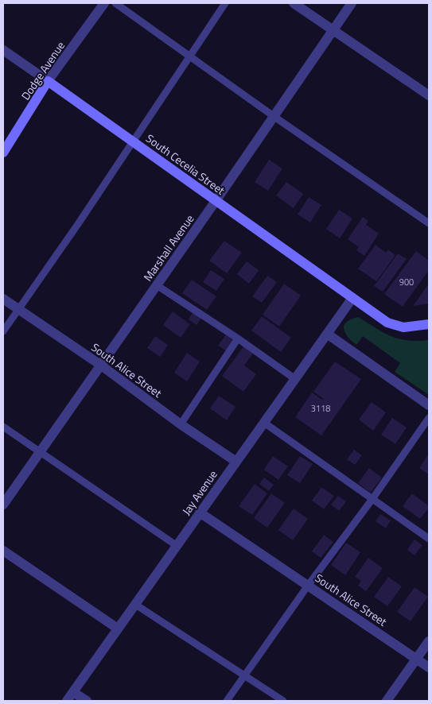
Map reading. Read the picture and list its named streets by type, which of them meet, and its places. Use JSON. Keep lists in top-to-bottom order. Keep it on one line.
{"streets":{"main road":["Dodge Avenue","South Cecelia Street"],"street":["Marshall Avenue","South Alice Street","Jay Avenue"]},"crossings":[["Dodge Avenue","South Cecelia Street"],["South Cecelia Street","Marshall Avenue"],["South Cecelia Street","Jay Avenue"],["Marshall Avenue","South Alice Street"],["South Alice Street","Jay Avenue"]],"house_numbers":["900","3118"]}
